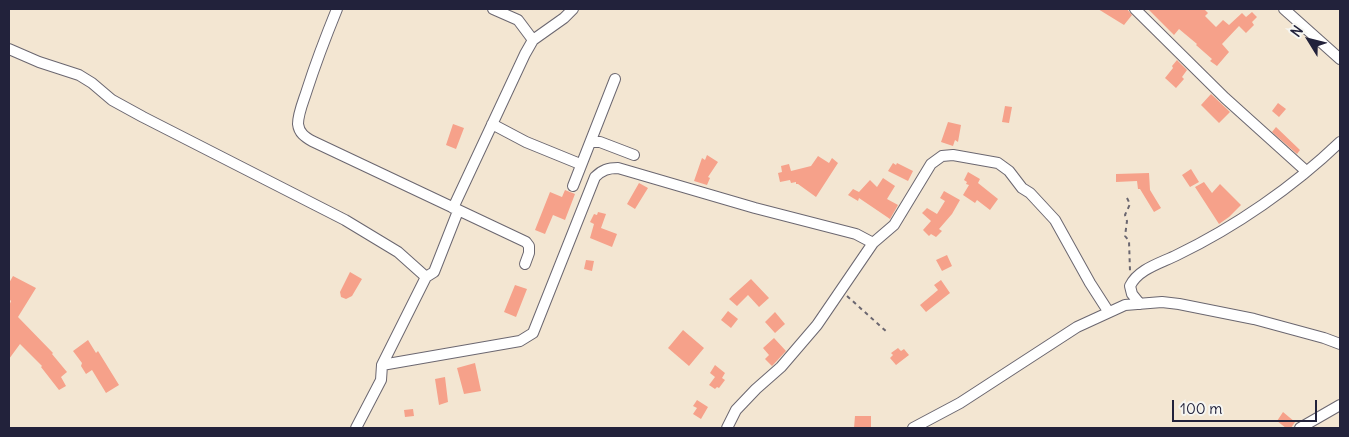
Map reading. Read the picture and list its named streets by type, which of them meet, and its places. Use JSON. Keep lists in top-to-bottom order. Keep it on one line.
{"scale_bar":"100 m","north":"top left"}
